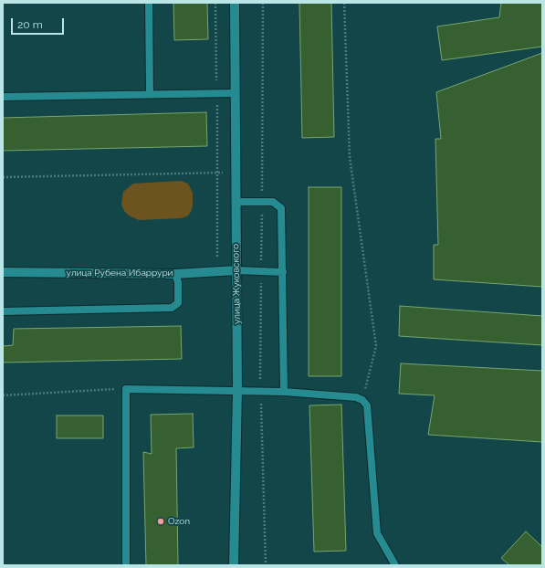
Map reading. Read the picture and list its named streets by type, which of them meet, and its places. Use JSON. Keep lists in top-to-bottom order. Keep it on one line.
{"streets":{"street":["улица Рубена Ибаррури","улица Жуковского"]},"crossings":[["улица Рубена Ибаррури","улица Жуковского"]],"places":["Ozon"],"scale_bar":"20 m"}
